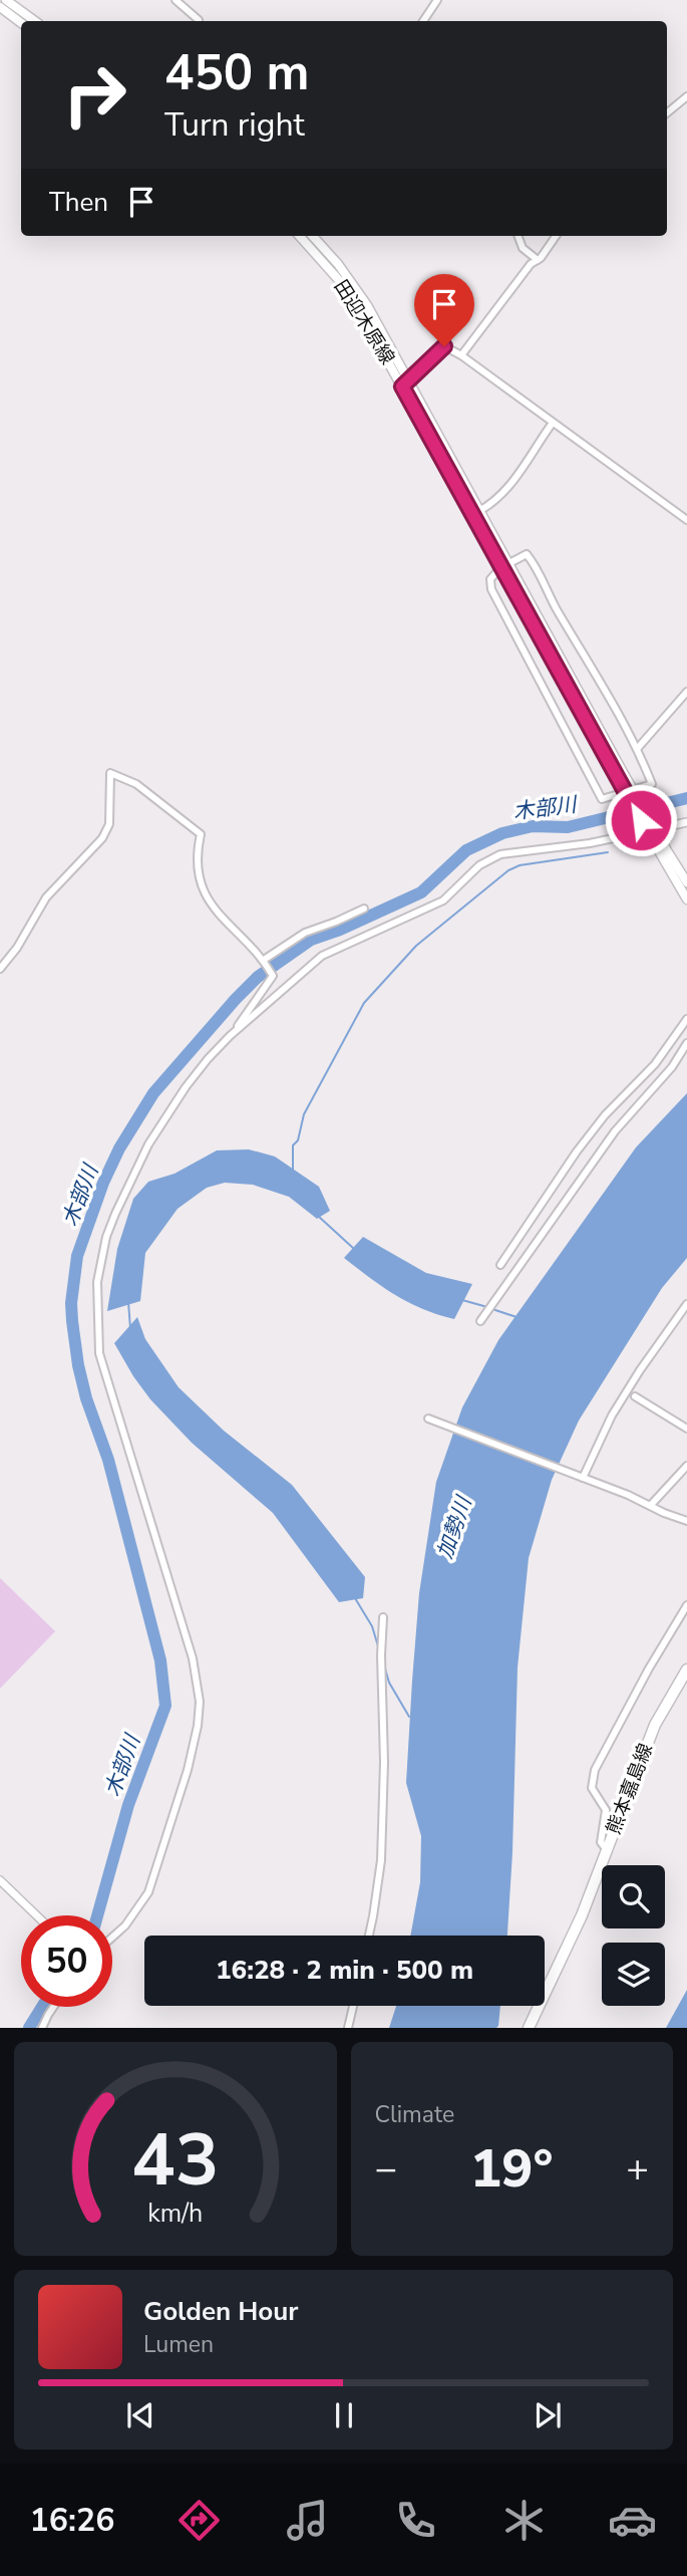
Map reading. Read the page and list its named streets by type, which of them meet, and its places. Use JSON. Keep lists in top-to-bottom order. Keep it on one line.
{"streets":{"main road":["田迎木原線","熊本嘉島線"]},"water":["木部川","加勢川"],"page":{"turn":["450 m","Turn right"],"then":"Then","limit":"50","trip":"16:28 · 2 min · 500 m","tile":"Climate","heat":["−","19°","+"],"song":["Golden Hour","Lumen"],"tabs":"16:26","gauge":["43","km/h"]}}
